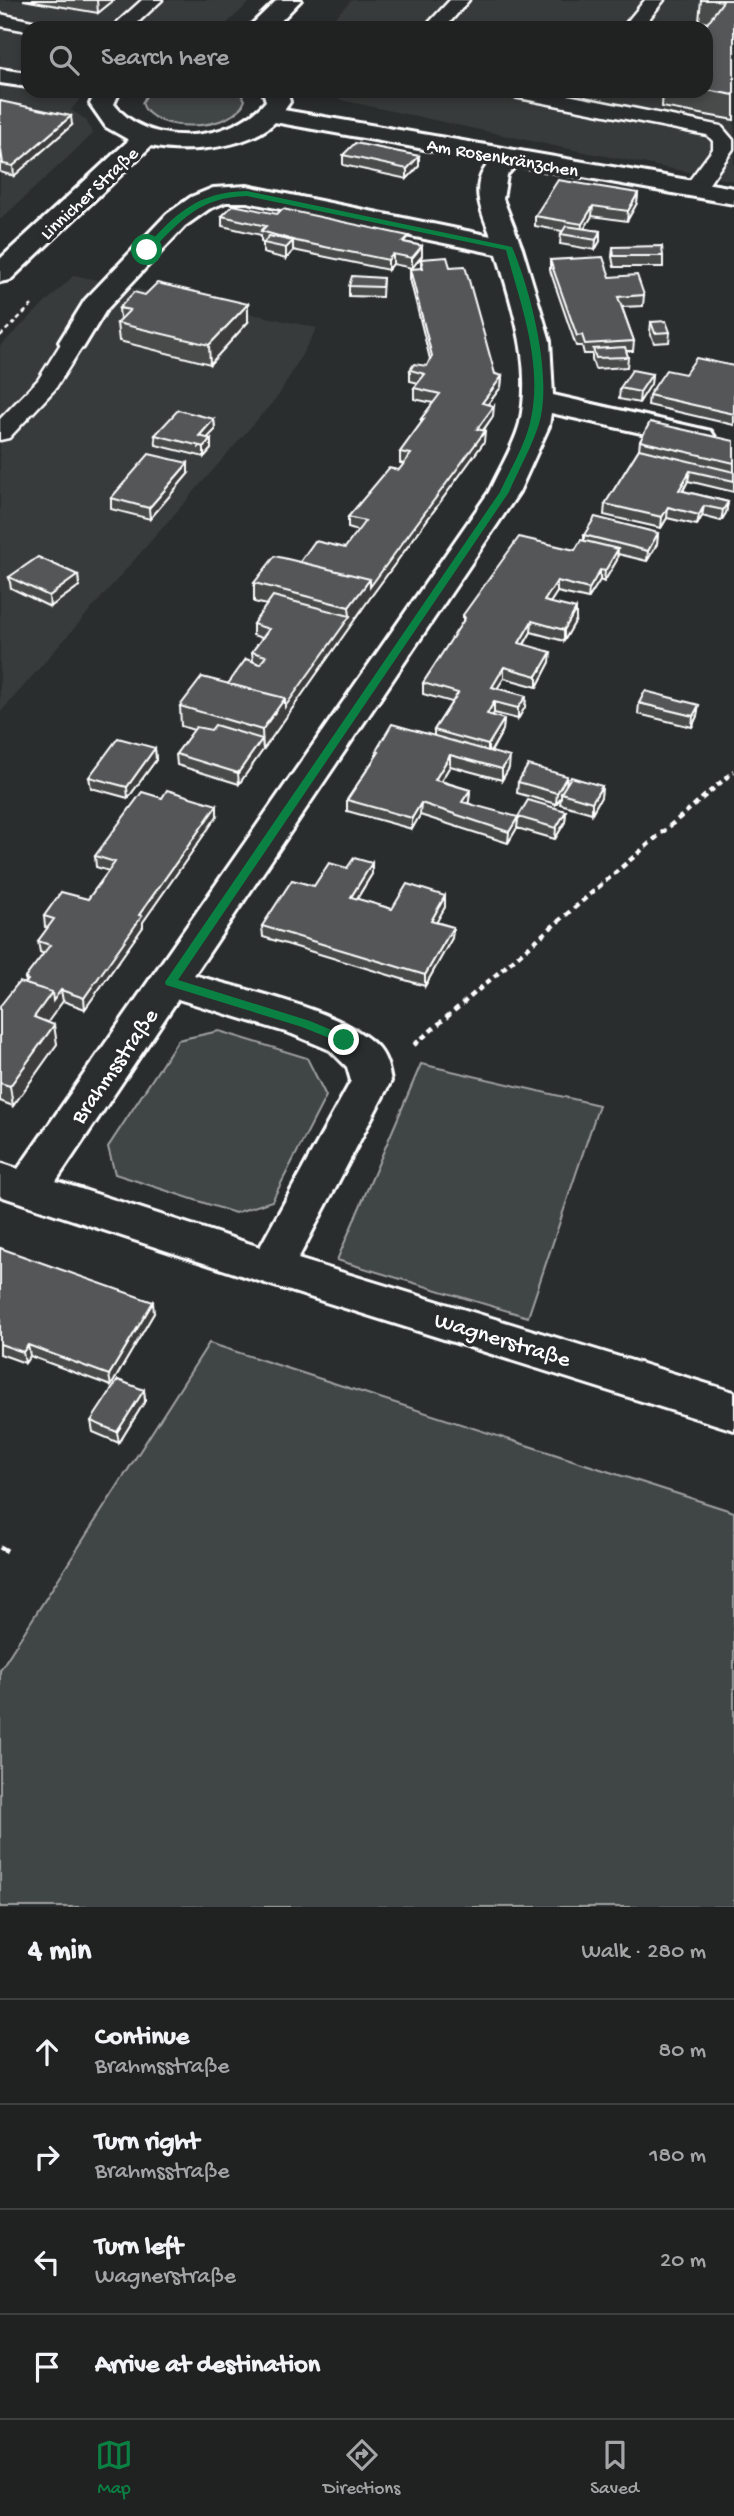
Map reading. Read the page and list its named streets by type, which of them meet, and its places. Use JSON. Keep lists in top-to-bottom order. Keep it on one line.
{"streets":{"street":["Am Rosenkränzchen","Linnicher Straße","Brahmsstraße","Wagnerstraße"]},"crossings":[["Am Rosenkränzchen","Brahmsstraße"],["Brahmsstraße","Wagnerstraße"]],"page":{"search":"Search here","heading":["4 min","Walk · 280 m"],"list":[["Continue","Brahmsstraße","80 m"],["Turn right","Brahmsstraße","180 m"],["Turn left","Wagnerstraße","20 m"],"Arrive at destination"],"nav":["Map","Directions","Saved"]}}
